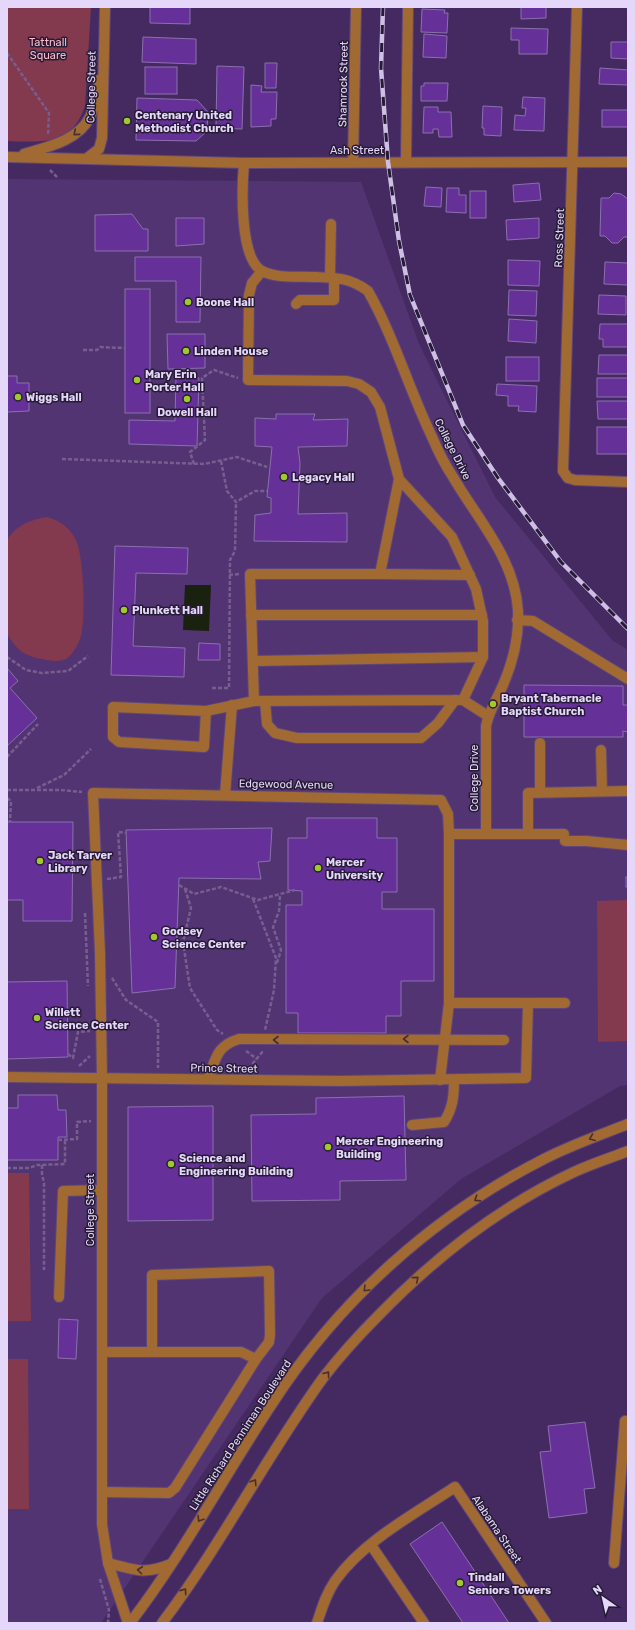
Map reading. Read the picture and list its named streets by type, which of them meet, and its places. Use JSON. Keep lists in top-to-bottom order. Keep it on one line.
{"streets":{"street":["Shamrock Street","College Street","Ash Street","Ross Street","College Drive","Edgewood Avenue","Prince Street","Little Richard Penniman Boulevard","Alabama Street"]},"crossings":[["Shamrock Street","Ash Street"],["College Street","Ash Street"],["College Street","Edgewood Avenue"],["College Street","Prince Street"],["College Street","Little Richard Penniman Boulevard"],["Ash Street","Ross Street"]],"parks":["Tattnall Square"],"places":["Centenary United Methodist Church","Boone Hall","Linden House","Mary Erin Porter Hall","Wiggs Hall","Dowell Hall","Legacy Hall","Plunkett Hall","Bryant Tabernacle Baptist Church","Jack Tarver Library","Mercer University","Godsey Science Center","Willett Science Center","Mercer Engineering Building","Science and Engineering Building","Tindall Seniors Towers"],"north":"top left"}
